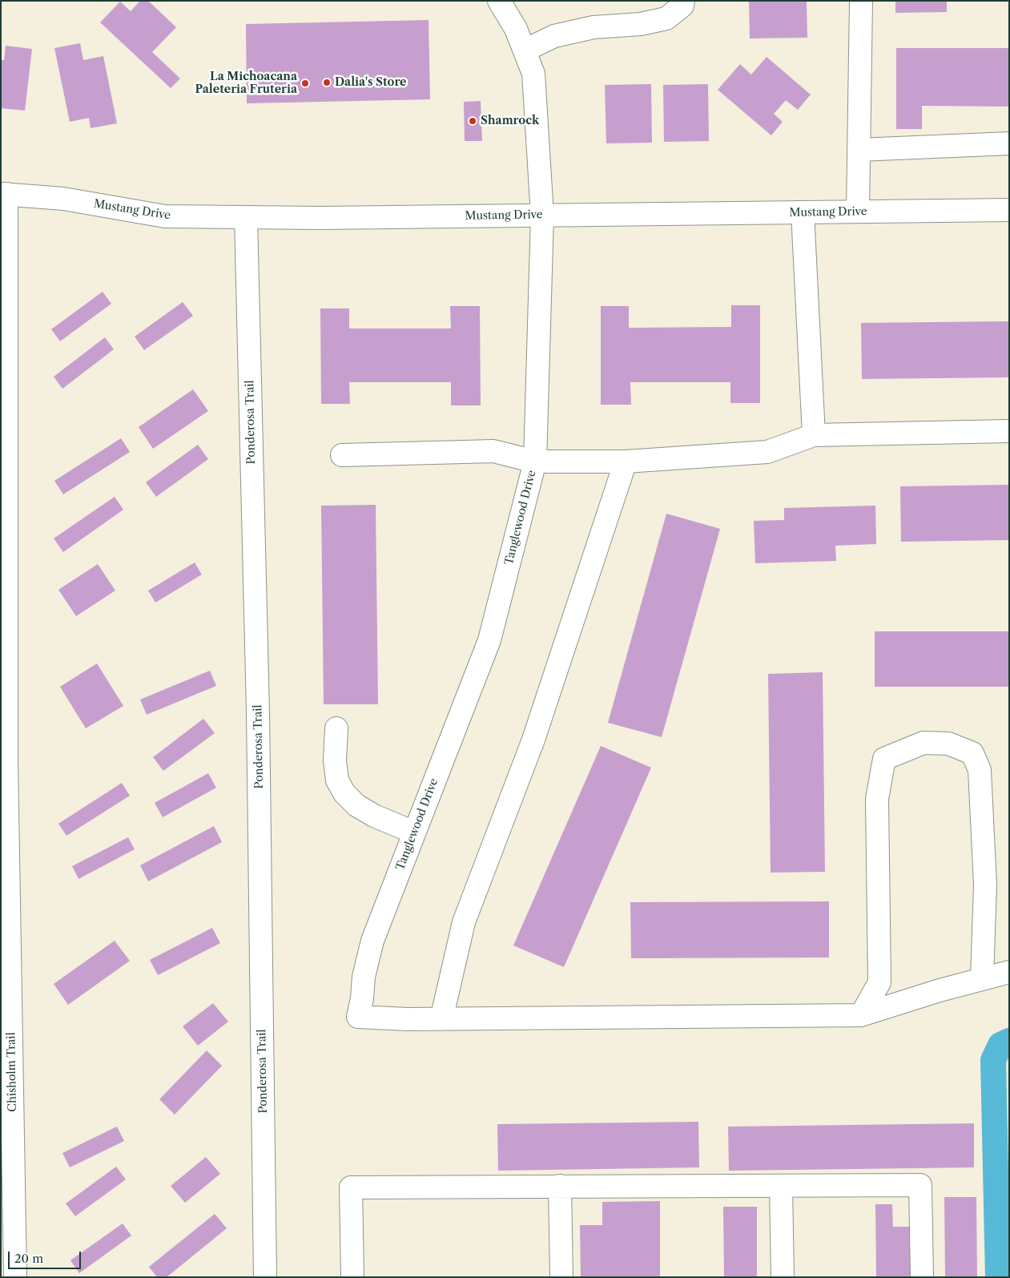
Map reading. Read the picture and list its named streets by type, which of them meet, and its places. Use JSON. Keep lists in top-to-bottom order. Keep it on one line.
{"streets":{"street":["Mustang Drive","Ponderosa Trail","Tanglewood Drive","Chisholm Trail"]},"crossings":[["Mustang Drive","Ponderosa Trail"],["Mustang Drive","Tanglewood Drive"],["Mustang Drive","Chisholm Trail"]],"places":["Dalia's Store","La Michoacana Paleteria Fruteria","Shamrock"],"scale_bar":"20 m"}
